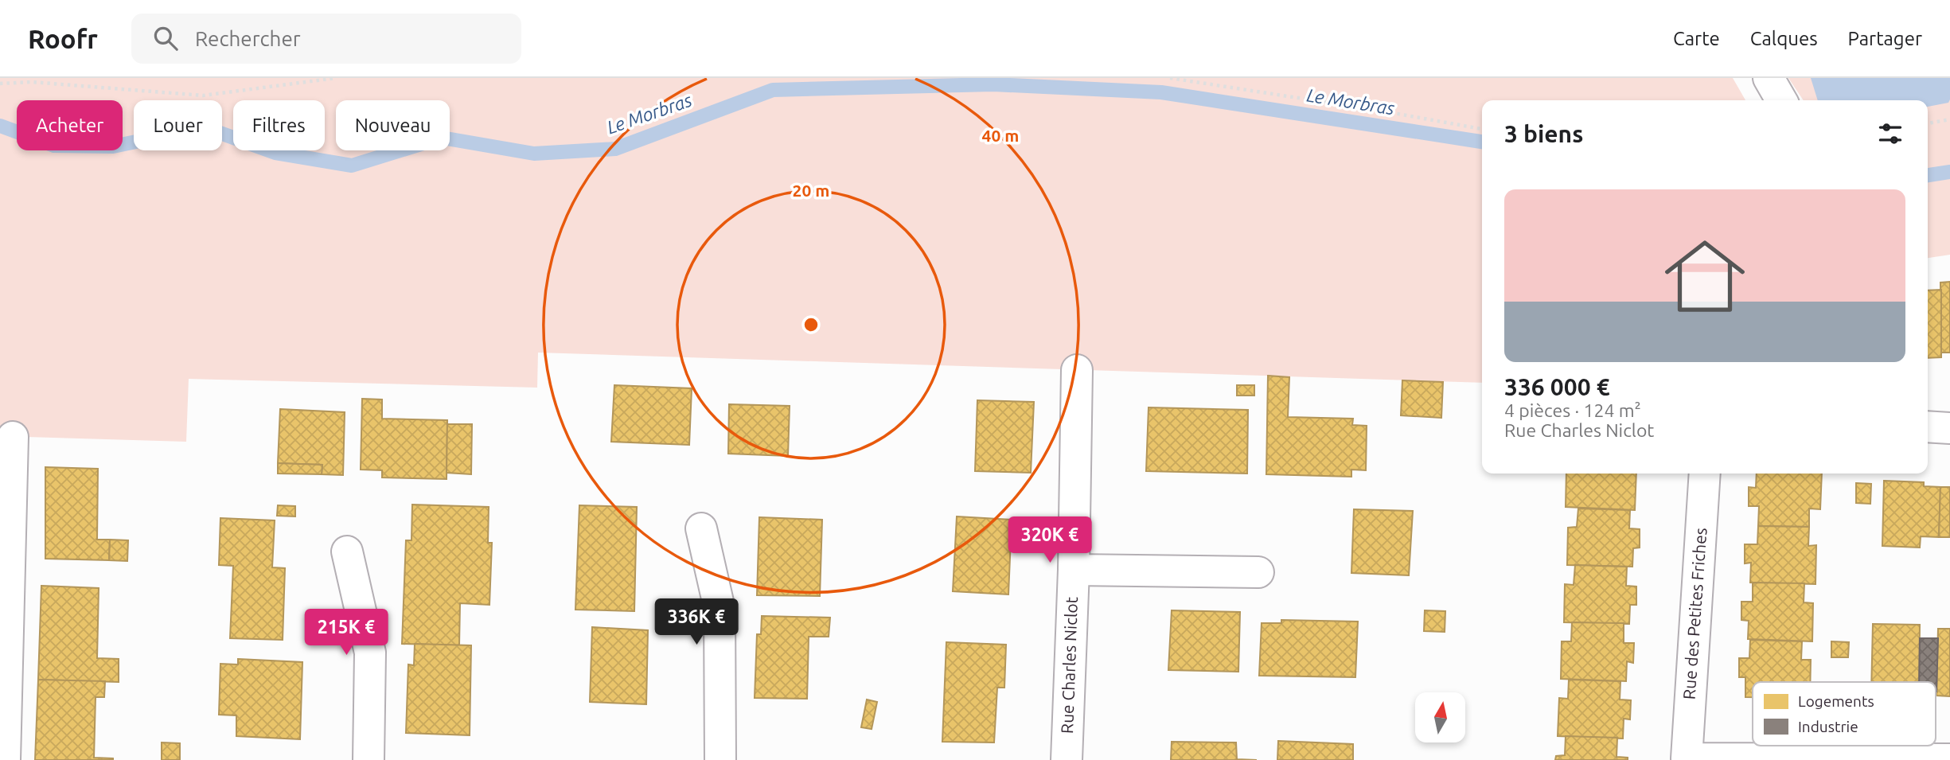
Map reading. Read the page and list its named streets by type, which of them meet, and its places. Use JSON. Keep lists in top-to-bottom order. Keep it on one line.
{"streets":{"street":["Rue des Petites Friches","Rue Charles Niclot"]},"water":["Le Morbras"],"legend":["Logements","Industrie"],"north":"top","page":{"header":"Roofr","search":"Rechercher","nav":["Carte","Calques","Partager"],"chip":["Acheter","Louer","Filtres","Nouveau"],"heading":"3 biens","list":[{"name":"336 000 €","note":"4 pièces · 124 m² · Rue Charles Niclot"}],"price":["320K €","336K €","215K €"]},"rings":["40 m","20 m"]}
